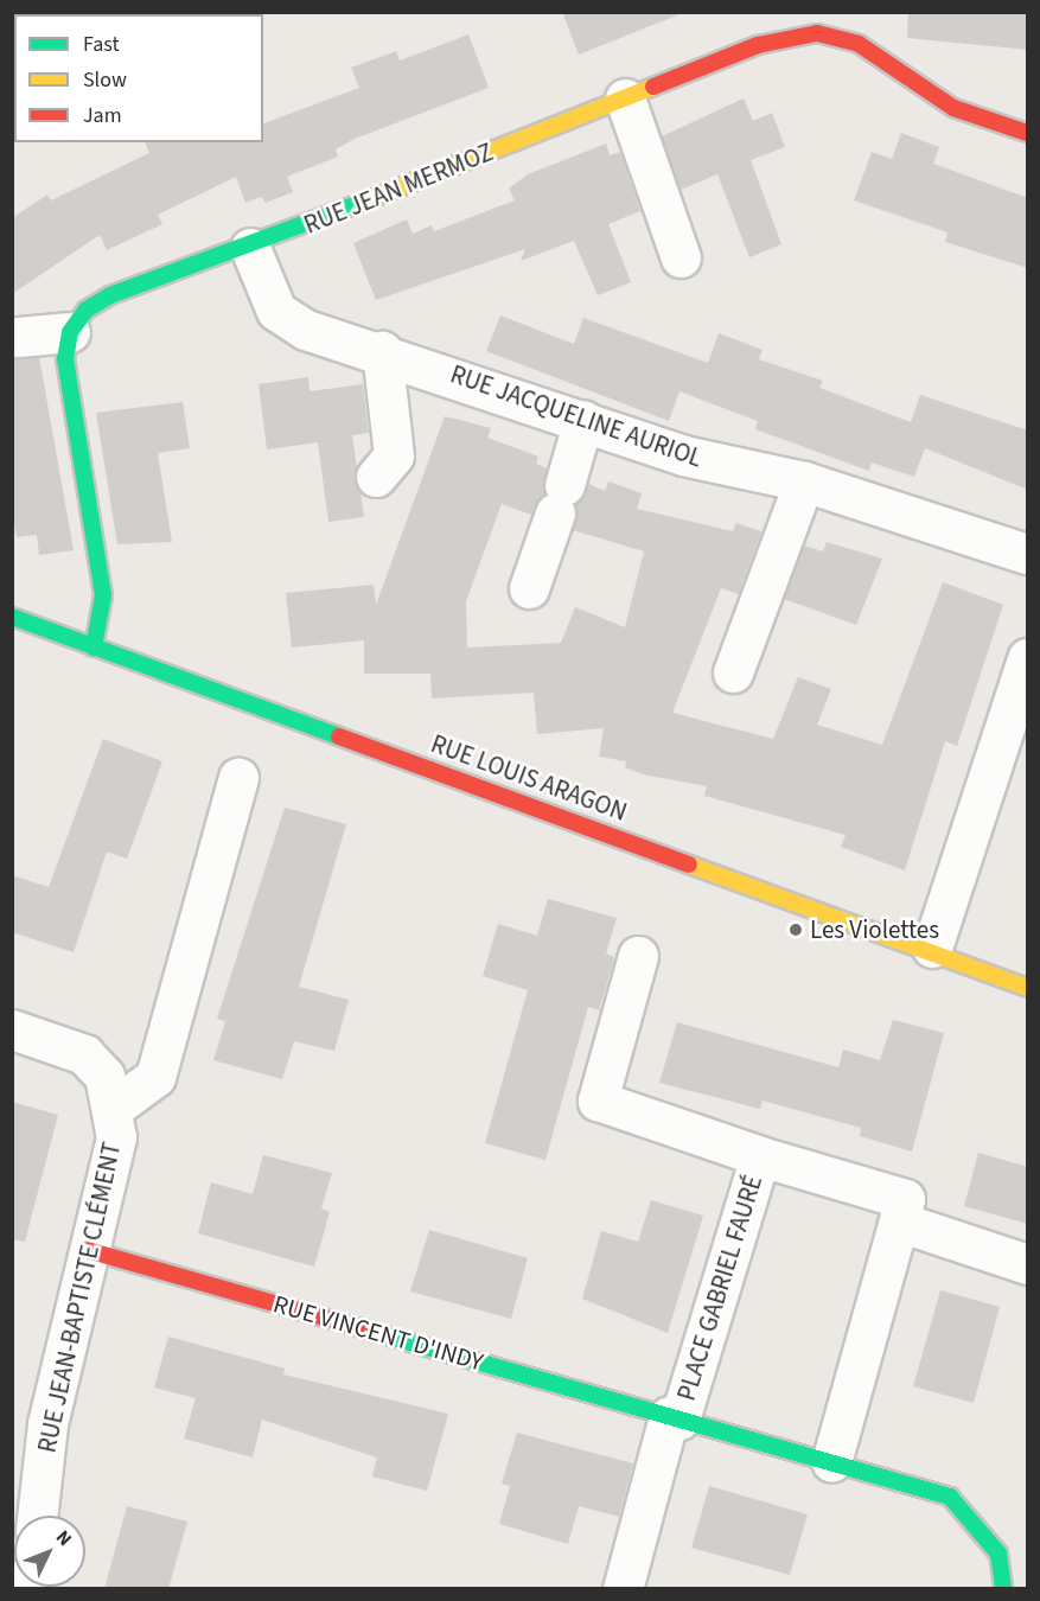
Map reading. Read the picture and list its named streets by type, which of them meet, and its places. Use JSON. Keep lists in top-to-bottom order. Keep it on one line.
{"streets":{"street":["RUE JEAN MERMOZ","RUE JACQUELINE AURIOL","RUE LOUIS ARAGON","PLACE GABRIEL FAURÉ","RUE JEAN-BAPTISTE CLÉMENT","RUE VINCENT D'INDY"]},"crossings":[["RUE JEAN MERMOZ","RUE JACQUELINE AURIOL"],["PLACE GABRIEL FAURÉ","RUE VINCENT D'INDY"],["RUE JEAN-BAPTISTE CLÉMENT","RUE VINCENT D'INDY"]],"places":["Les Violettes"],"legend":["Fast","Slow","Jam"],"north":"top right"}
